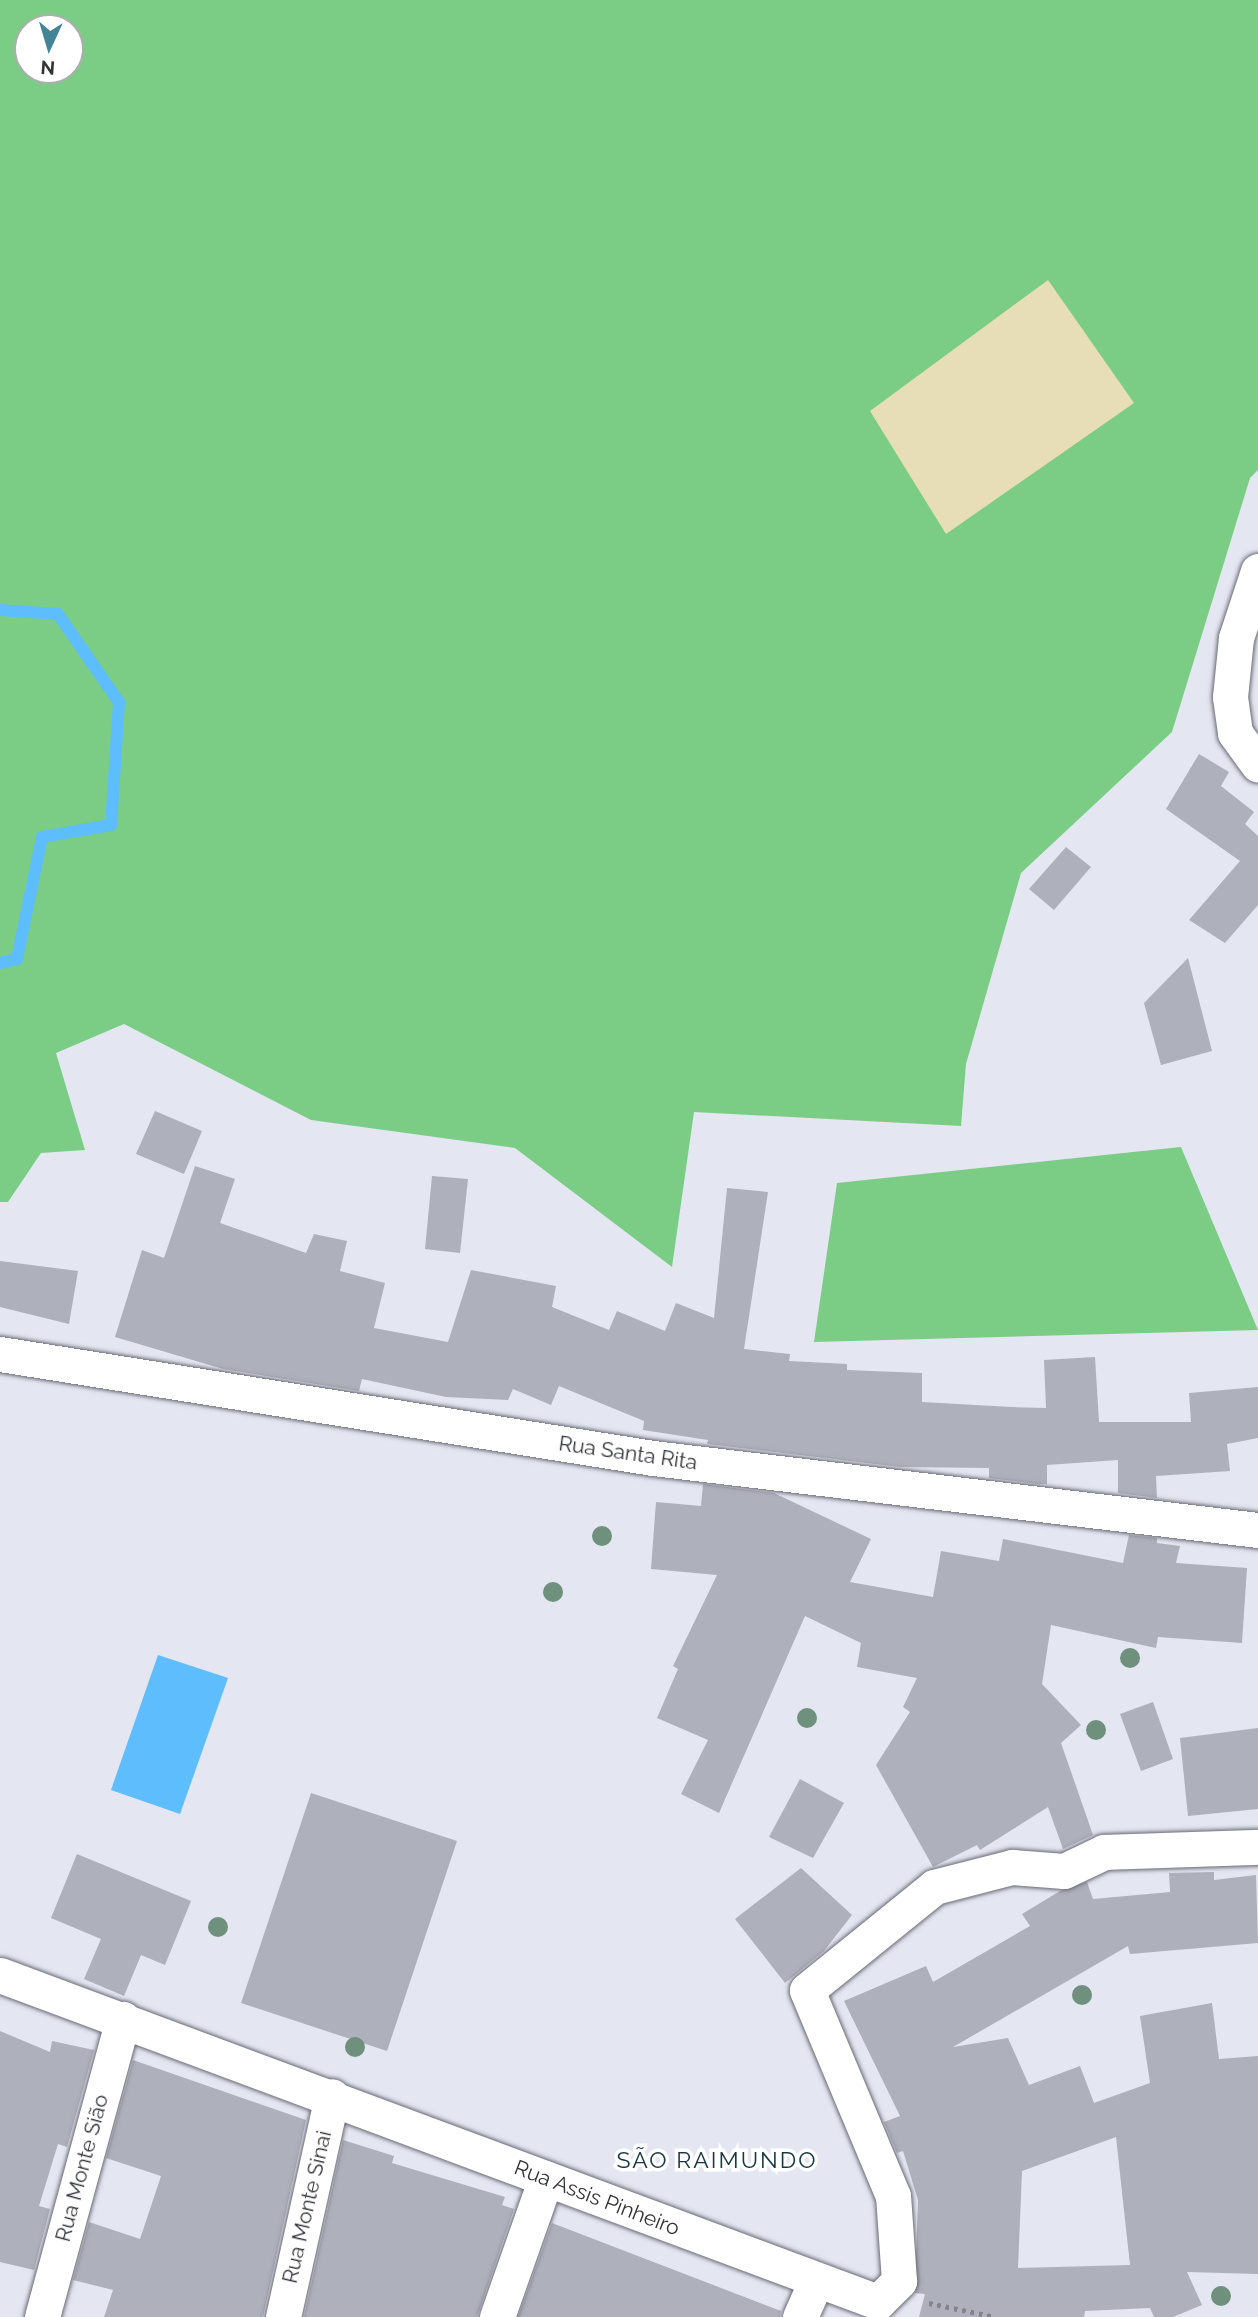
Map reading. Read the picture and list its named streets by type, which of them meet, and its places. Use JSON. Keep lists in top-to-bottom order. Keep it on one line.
{"streets":{"street":["Rua Santa Rita","Rua Monte Sião","Rua Assis Pinheiro","Rua Monte Sinai"]},"crossings":[["Rua Monte Sião","Rua Assis Pinheiro"],["Rua Assis Pinheiro","Rua Monte Sinai"]],"districts":["SÃO RAIMUNDO"],"north":"bottom"}
